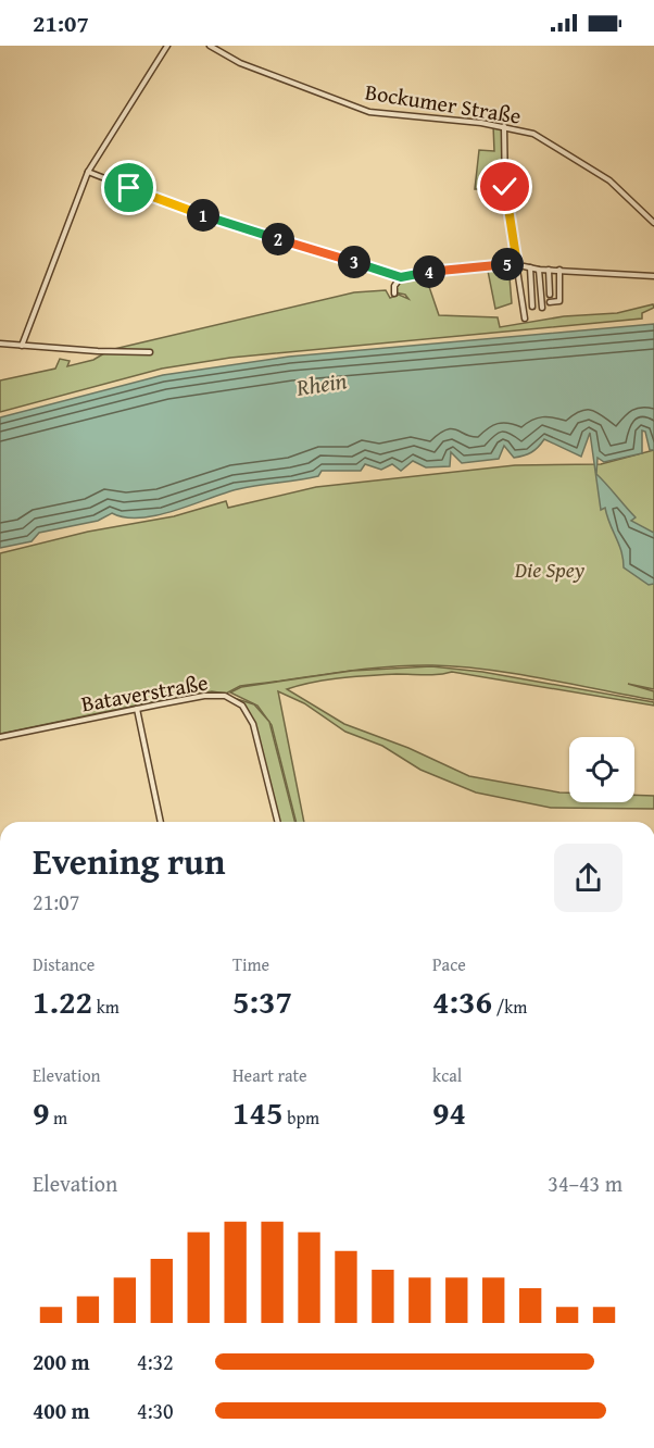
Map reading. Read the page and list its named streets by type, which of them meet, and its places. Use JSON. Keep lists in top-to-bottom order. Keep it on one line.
{"streets":{"street":["Bockumer Straße","Bataverstraße"]},"water":["Rhein"],"parks":["Die Spey"],"page":{"status":"21:07","pins":["1","2","3","5","4"],"heading":["Evening run","21:07"],"stats":[["Distance","1.22 km"],["Time","5:37"],["Pace","4:36 /km"],["Elevation","9 m"],["Heart rate","145 bpm"],["kcal","94"]],"chart":["Elevation","34–43 m"],"list":[{"name":"200 m","note":"4:32"},{"name":"400 m","note":"4:30"}]}}
